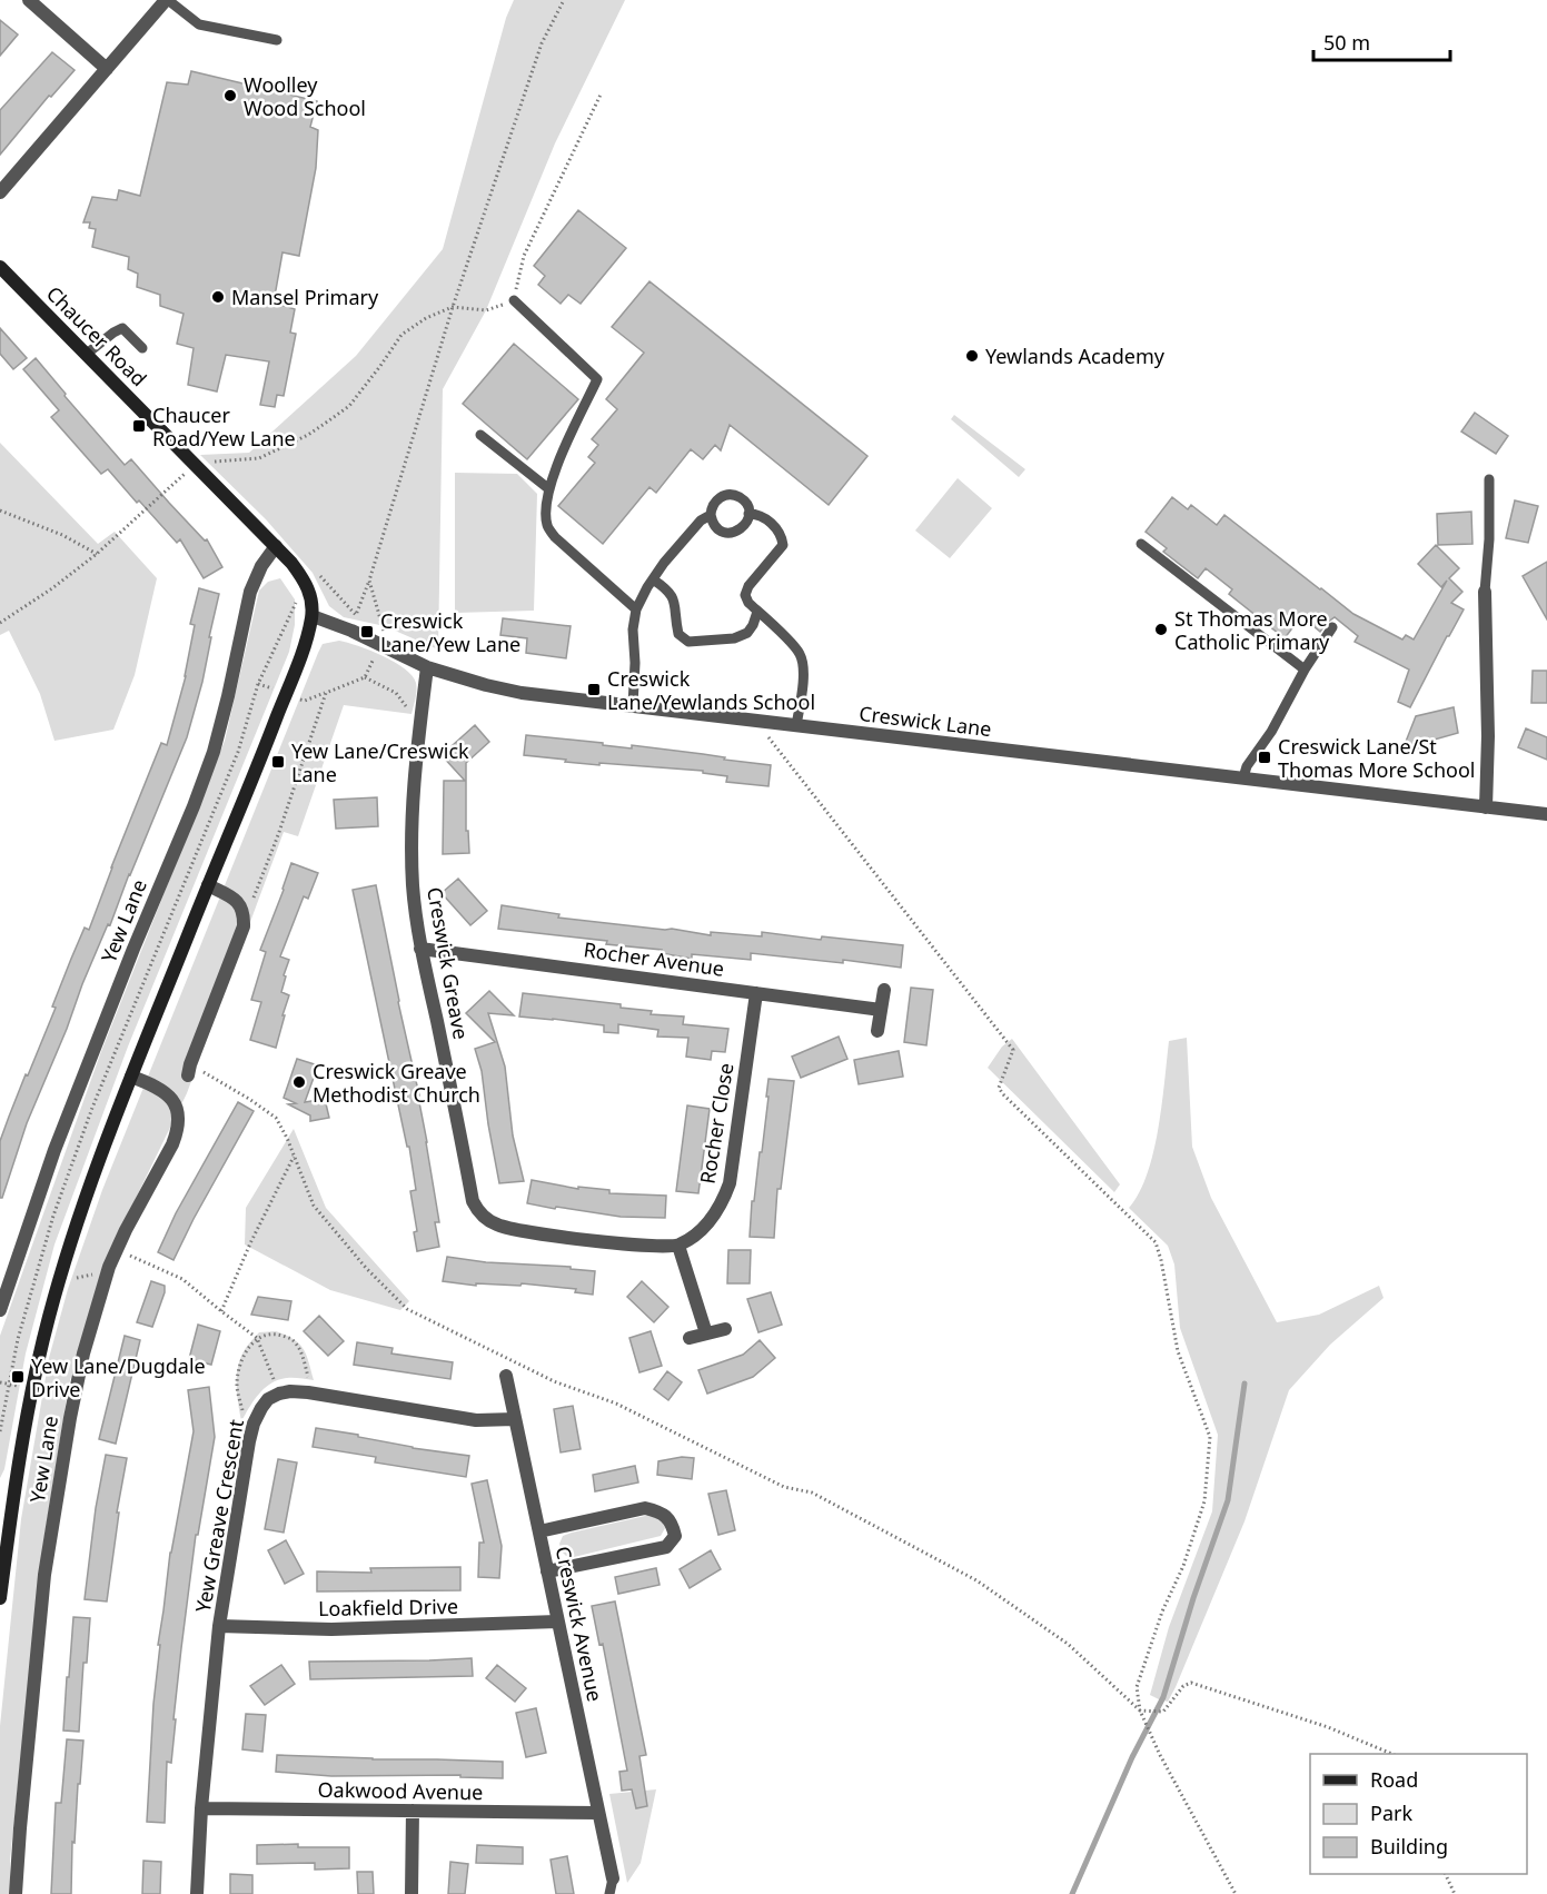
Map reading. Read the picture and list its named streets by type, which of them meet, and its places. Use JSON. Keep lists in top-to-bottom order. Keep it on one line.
{"streets":{"main road":["Chaucer Road","Yew Lane"],"street":["Creswick Lane","Rocher Avenue","Creswick Greave","Rocher Close","Yew Greave Crescent","Loakfield Drive","Creswick Avenue","Oakwood Avenue"]},"crossings":[["Chaucer Road","Creswick Lane"],["Chaucer Road","Yew Lane"],["Creswick Lane","Yew Lane"],["Creswick Lane","Creswick Greave"],["Rocher Avenue","Creswick Greave"],["Rocher Avenue","Rocher Close"],["Creswick Greave","Rocher Close"],["Yew Greave Crescent","Loakfield Drive"],["Yew Greave Crescent","Oakwood Avenue"],["Loakfield Drive","Creswick Avenue"],["Creswick Avenue","Oakwood Avenue"]],"places":{"other":["Woolley Wood School","Mansel Primary","Yewlands Academy","St Thomas More Catholic Primary","Creswick Greave Methodist Church"],"transit":["Chaucer Road/Yew Lane","Creswick Lane/Yew Lane","Creswick Lane/Yewlands School","Creswick Lane/St Thomas More School","Yew Lane/Creswick Lane","Yew Lane/Dugdale Drive"]},"legend":["Road","Park","Building"],"scale_bar":"50 m"}
